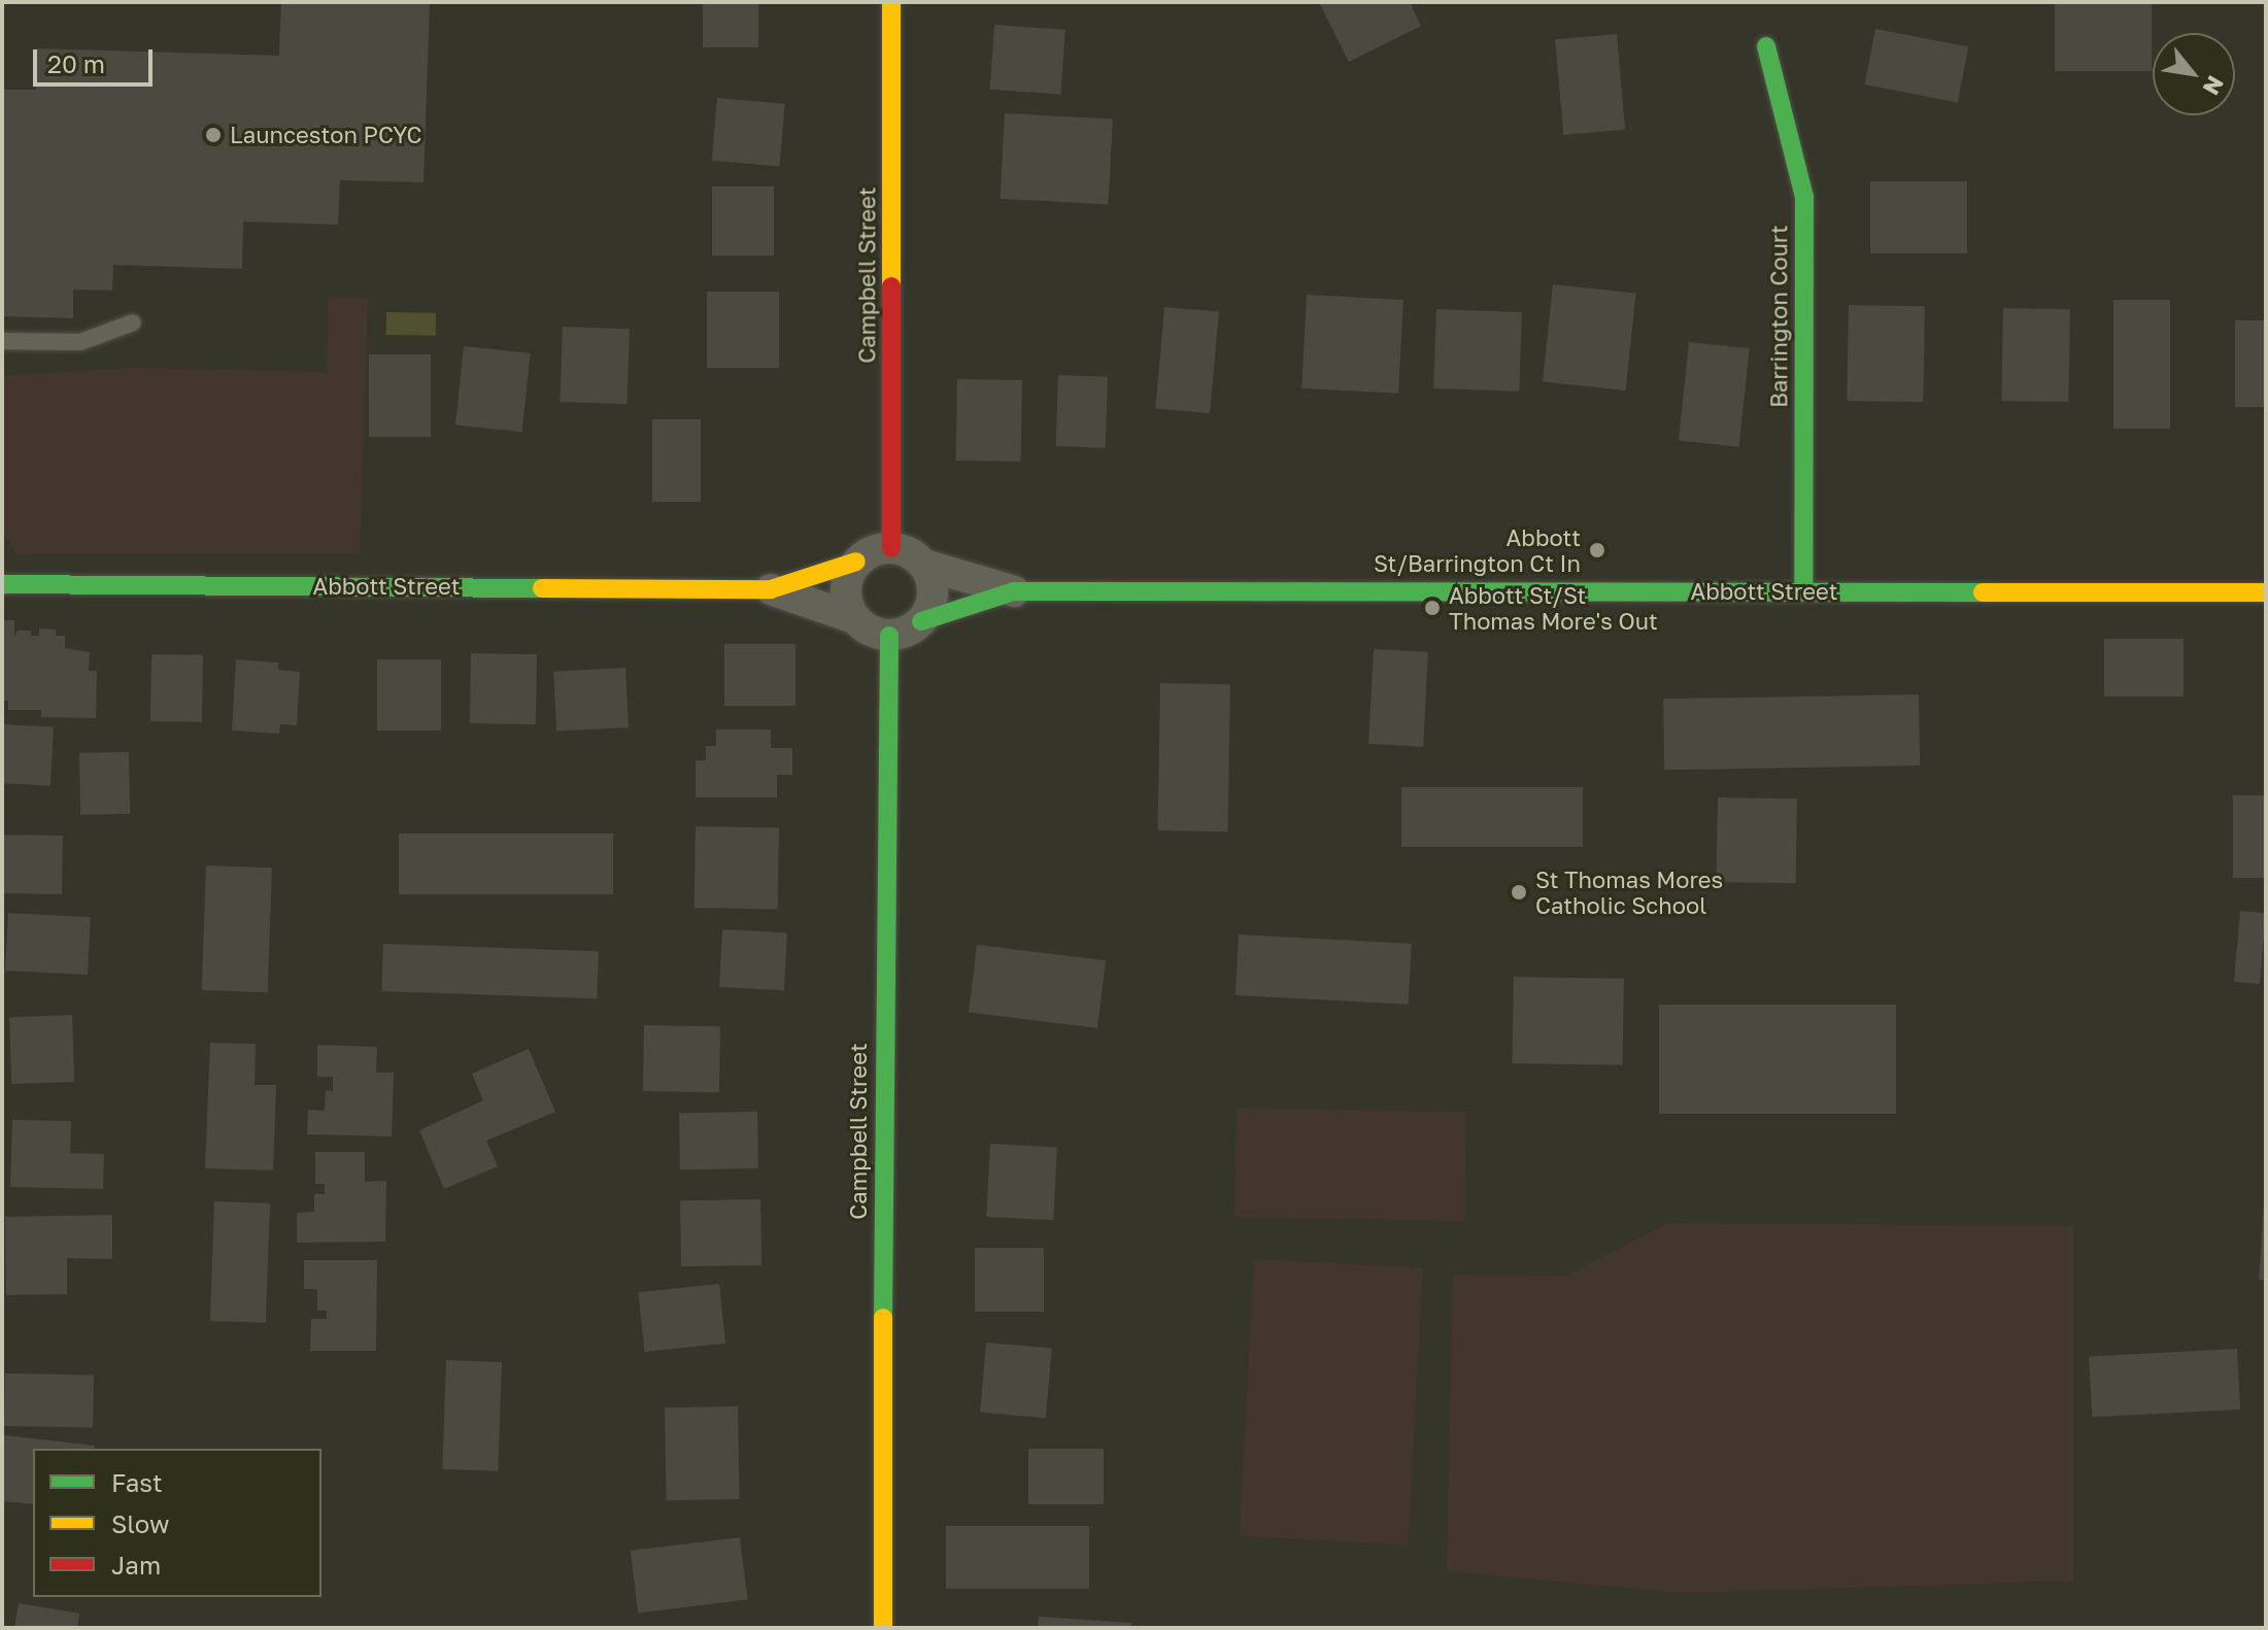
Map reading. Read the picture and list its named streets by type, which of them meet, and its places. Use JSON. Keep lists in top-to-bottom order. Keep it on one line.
{"streets":{"street":["Campbell Street","Barrington Court","Abbott Street"]},"crossings":[["Campbell Street","Abbott Street"],["Barrington Court","Abbott Street"]],"places":["Launceston PCYC","Abbott St/Barrington Ct In","Abbott St/St Thomas More's Out","St Thomas Mores Catholic School"],"legend":["Fast","Slow","Jam"],"scale_bar":"20 m","north":"bottom right"}
